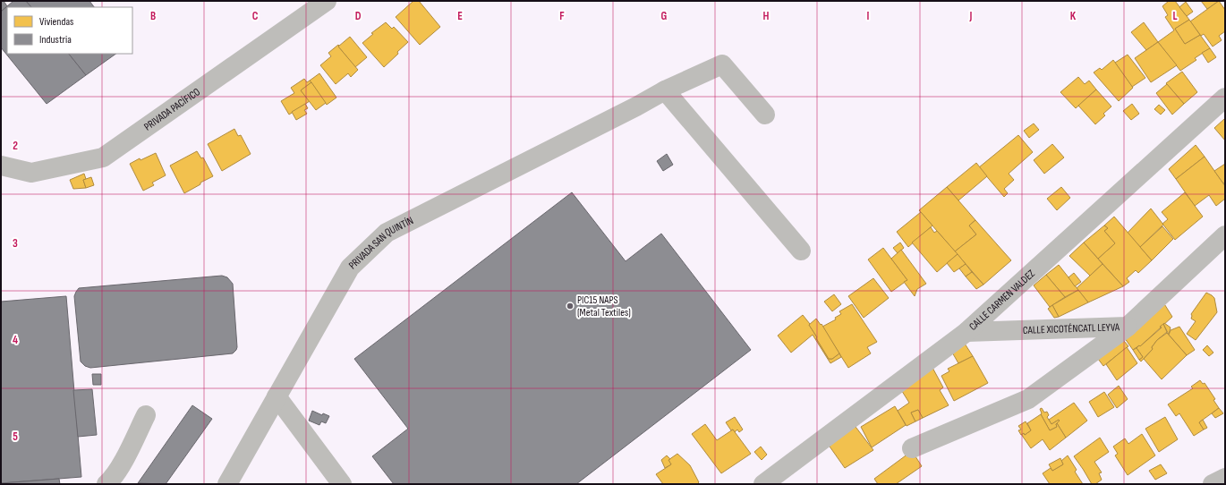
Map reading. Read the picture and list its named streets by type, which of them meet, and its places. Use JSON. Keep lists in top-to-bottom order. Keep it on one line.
{"streets":{"street":["PRIVADA PACÍFICO","PRIVADA SAN QUINTÍN","CALLE CARMEN VALDEZ","CALLE XICOTÉNCATL LEYVA"]},"crossings":[["CALLE CARMEN VALDEZ","CALLE XICOTÉNCATL LEYVA"]],"places":["PIC15 NAPS (Metal Textiles)"],"legend":["Viviendas","Industria"],"grid":{"columns":["B","C","D","E","F","G","H","I","J","K","L"],"rows":["2","3","4","5"]}}
